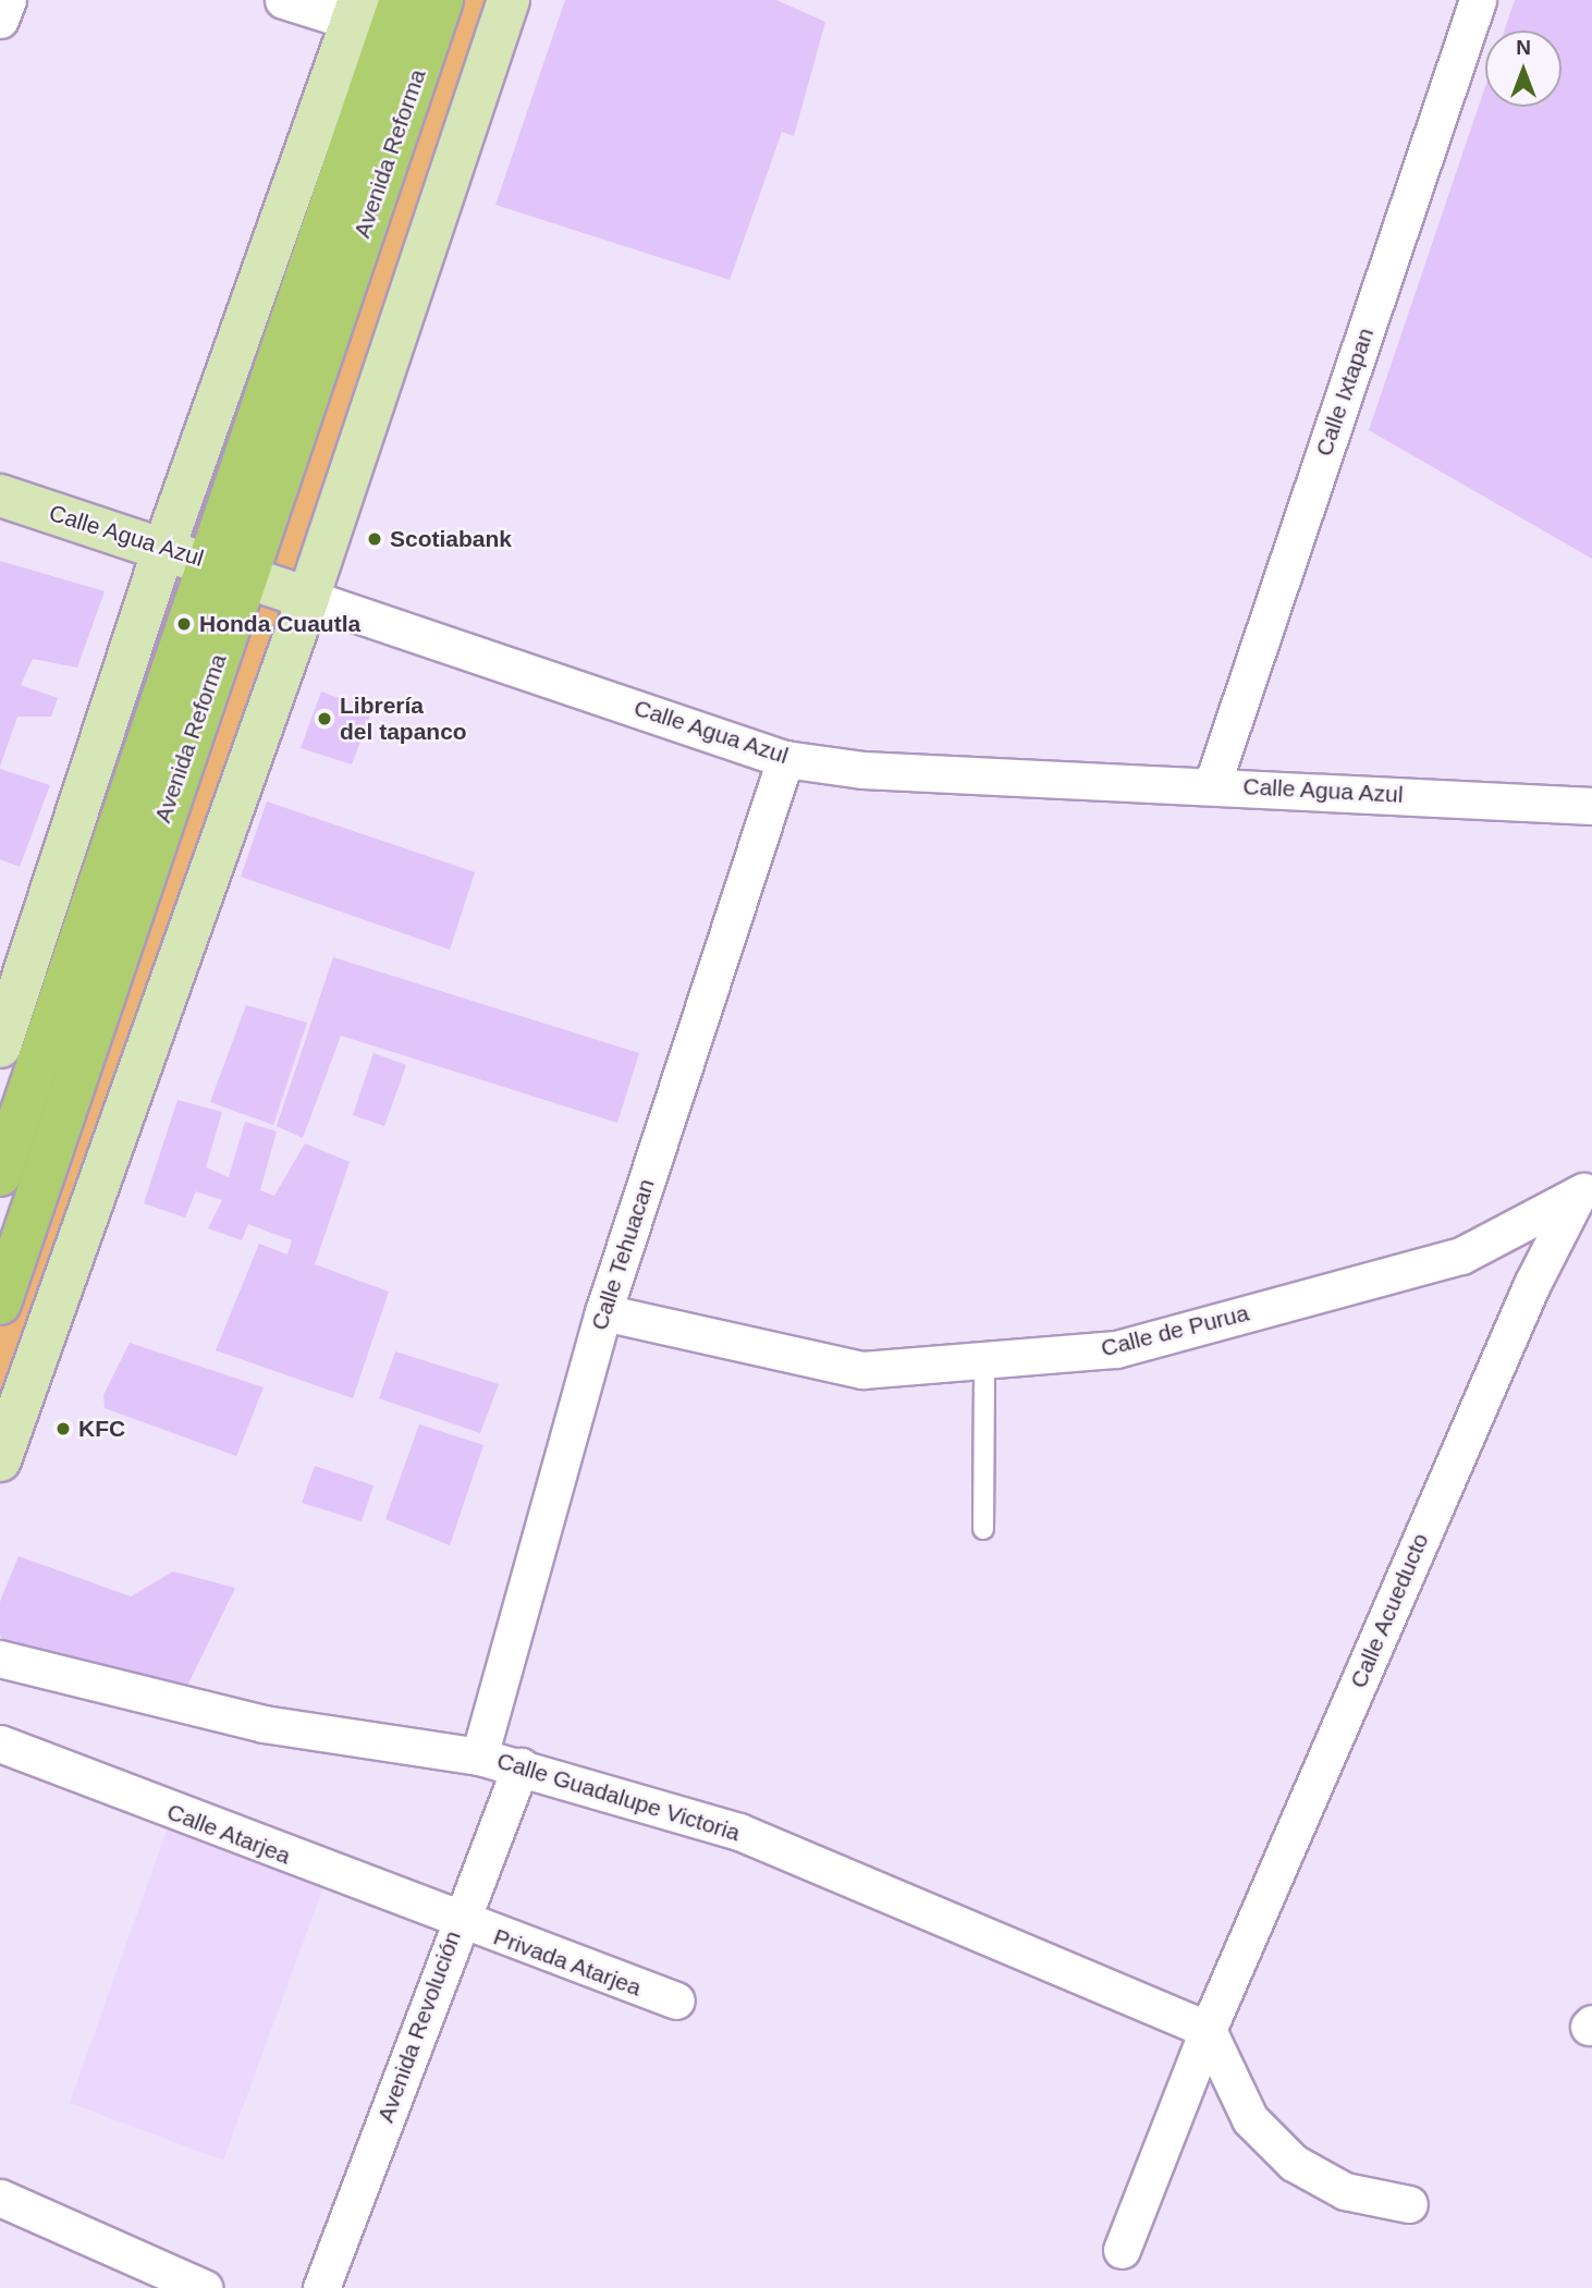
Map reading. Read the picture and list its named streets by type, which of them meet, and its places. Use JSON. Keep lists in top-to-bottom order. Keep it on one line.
{"streets":{"main road":["Avenida Reforma"],"street":["Calle Ixtapan","Calle Agua Azul","Calle Tehuacan","Calle de Purua","Calle Acueducto","Calle Guadalupe Victoria","Calle Atarjea","Privada Atarjea","Avenida Revolución"]},"crossings":[["Avenida Reforma","Calle Agua Azul"],["Calle Ixtapan","Calle Agua Azul"],["Calle Agua Azul","Calle Tehuacan"],["Calle Tehuacan","Calle de Purua"],["Calle Tehuacan","Calle Guadalupe Victoria"],["Calle de Purua","Calle Acueducto"],["Calle Acueducto","Calle Guadalupe Victoria"],["Calle Guadalupe Victoria","Avenida Revolución"],["Calle Atarjea","Privada Atarjea"],["Calle Atarjea","Avenida Revolución"],["Privada Atarjea","Avenida Revolución"]],"places":["Scotiabank","Honda Cuautla","Librería del tapanco","KFC"],"north":"top"}
